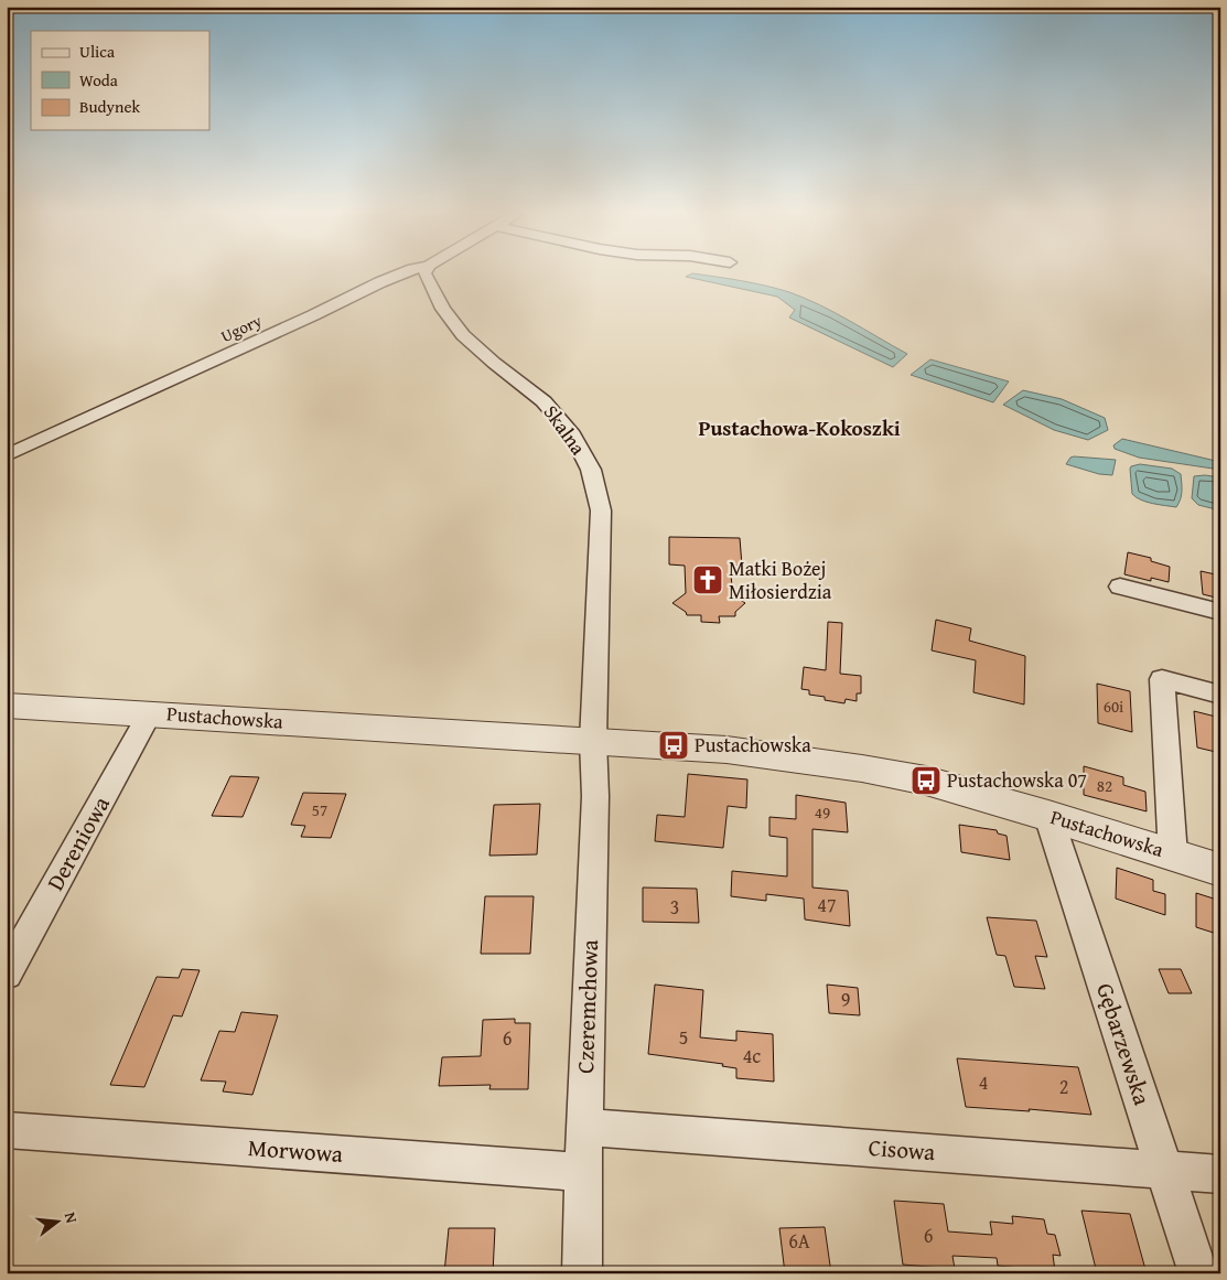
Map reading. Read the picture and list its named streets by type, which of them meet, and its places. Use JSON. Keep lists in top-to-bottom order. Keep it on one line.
{"streets":{"street":["Ugory","Skalna","Pustachowska","Dereniowa","Czeremchowa","Gębarzewska","Cisowa","Morwowa"]},"crossings":[["Skalna","Pustachowska"],["Skalna","Czeremchowa"],["Pustachowska","Dereniowa"],["Pustachowska","Czeremchowa"],["Pustachowska","Gębarzewska"],["Czeremchowa","Cisowa"],["Czeremchowa","Morwowa"],["Gębarzewska","Cisowa"]],"districts":["Pustachowa-Kokoszki"],"places":{"church":["Matki Bożej Miłosierdzia"],"bus stop":["Pustachowska","Pustachowska 07"]},"house_numbers":["60i","82","57","49","47","3","9","5","6","4c","4","2","6","6A"],"legend":["Ulica","Woda","Budynek"],"north":"right"}
